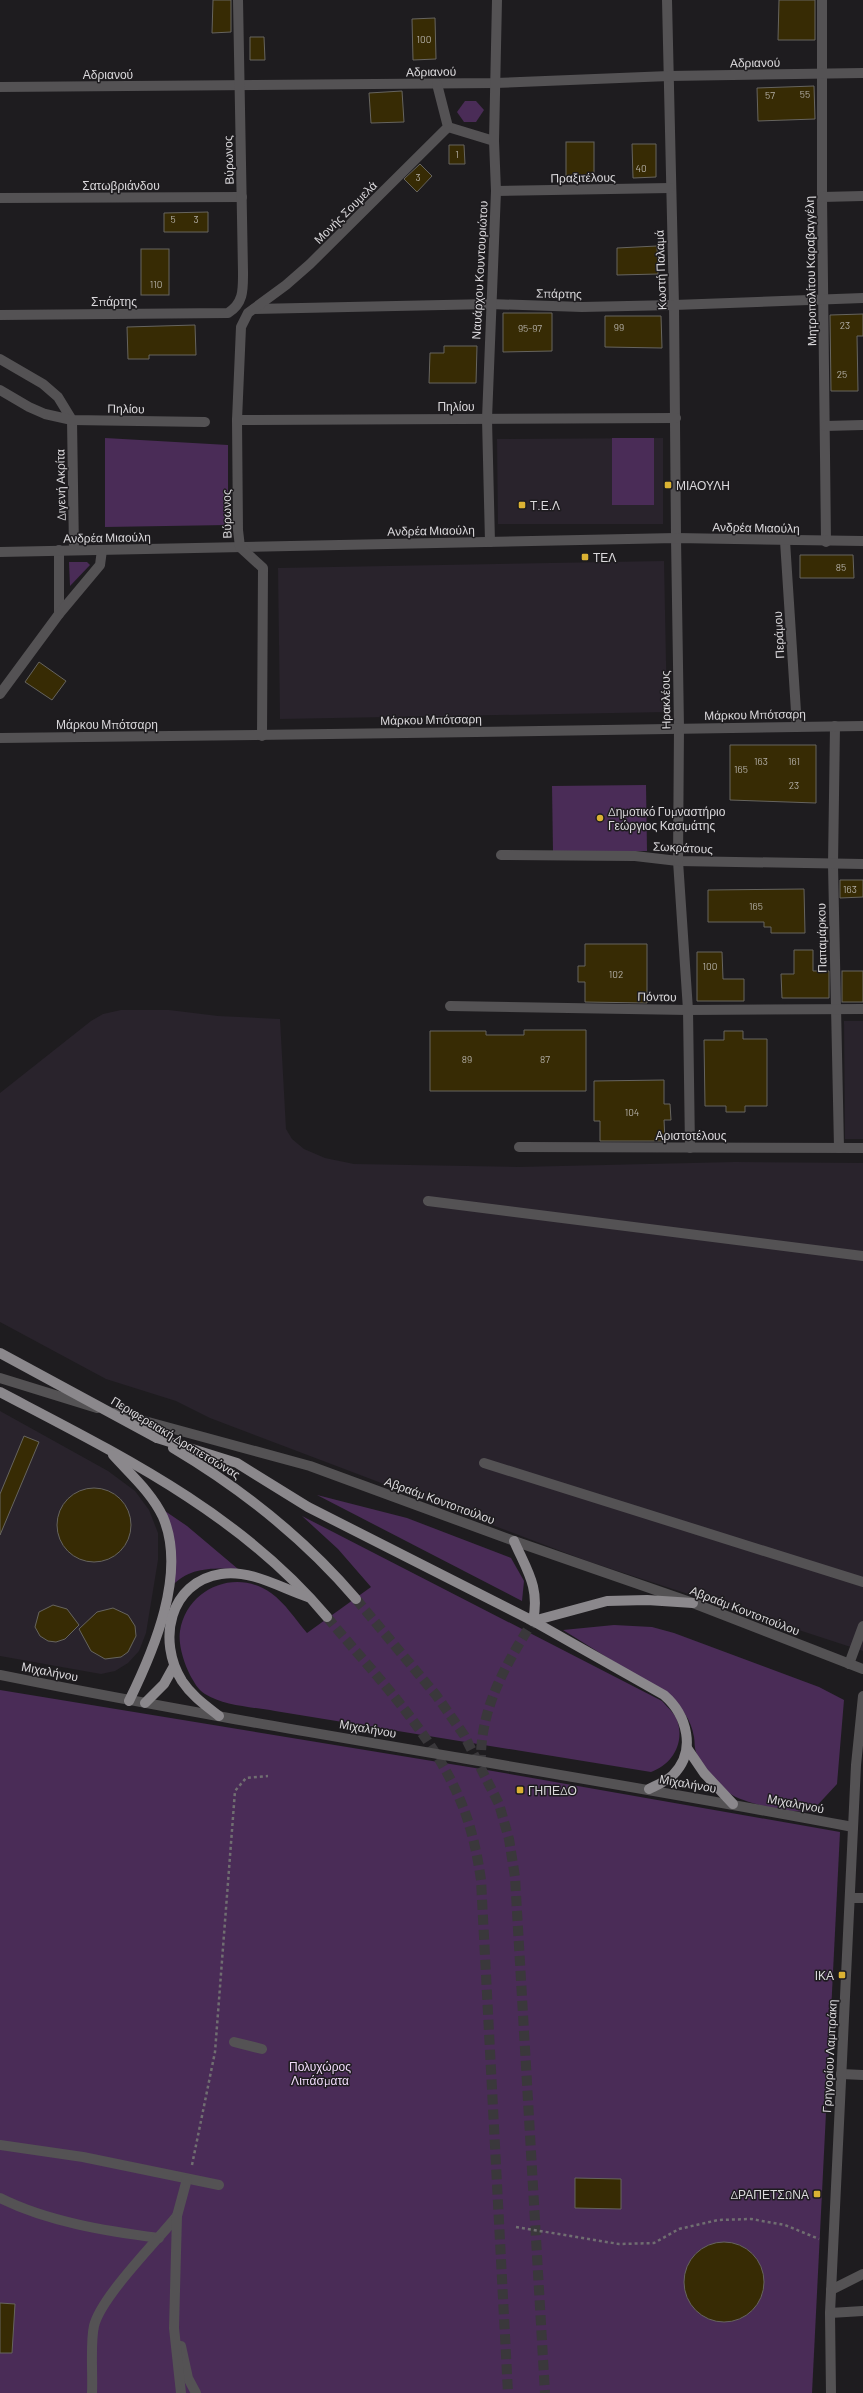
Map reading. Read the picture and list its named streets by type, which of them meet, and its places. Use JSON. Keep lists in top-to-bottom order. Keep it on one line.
{"streets":{"main road":["Περιφερειακή Δραπετσώνας"],"street":["Αδριανού","Βύρωνος","Πραξιτέλους","Σατωβριάνδου","Μονής Σουμελά","Ναυάρχου Κουντουριώτου","Κωστή Παλαμά","Μητροπολίτου Καραβαγγέλη","Σπάρτης","Πηλίου","Διγενή Ακρίτα","Ανδρέα Μιαούλη","Περάμου","Ηρακλέους","Μάρκου Μπότσαρη","Σωκράτους","Παπαμάρκου","Πόντου","Αριστοτέλους","Αβραάμ Κοντοπούλου","Μιχαλήνου","Μιχαληνού","Γρηγορίου Λαμπράκη"]},"crossings":[["Αδριανού","Βύρωνος"],["Αδριανού","Ναυάρχου Κουντουριώτου"],["Αδριανού","Κωστή Παλαμά"],["Αδριανού","Μητροπολίτου Καραβαγγέλη"],["Βύρωνος","Σατωβριάνδου"],["Βύρωνος","Μονής Σουμελά"],["Βύρωνος","Σπάρτης"],["Βύρωνος","Πηλίου"],["Βύρωνος","Ανδρέα Μιαούλη"],["Βύρωνος","Μάρκου Μπότσαρη"],["Πραξιτέλους","Ναυάρχου Κουντουριώτου"],["Πραξιτέλους","Κωστή Παλαμά"],["Μονής Σουμελά","Σπάρτης"],["Ναυάρχου Κουντουριώτου","Σπάρτης"],["Ναυάρχου Κουντουριώτου","Πηλίου"],["Ναυάρχου Κουντουριώτου","Ανδρέα Μιαούλη"],["Κωστή Παλαμά","Σπάρτης"],["Κωστή Παλαμά","Πηλίου"],["Κωστή Παλαμά","Ανδρέα Μιαούλη"],["Κωστή Παλαμά","Ηρακλέους"],["Μητροπολίτου Καραβαγγέλη","Σπάρτης"],["Μητροπολίτου Καραβαγγέλη","Ανδρέα Μιαούλη"],["Πηλίου","Διγενή Ακρίτα"],["Διγενή Ακρίτα","Ανδρέα Μιαούλη"],["Ανδρέα Μιαούλη","Περάμου"],["Ανδρέα Μιαούλη","Ηρακλέους"],["Περάμου","Μάρκου Μπότσαρη"],["Ηρακλέους","Μάρκου Μπότσαρη"],["Ηρακλέους","Σωκράτους"],["Ηρακλέους","Πόντου"],["Ηρακλέους","Αριστοτέλους"],["Μάρκου Μπότσαρη","Παπαμάρκου"],["Σωκράτους","Παπαμάρκου"],["Παπαμάρκου","Πόντου"],["Παπαμάρκου","Αριστοτέλους"],["Μιχαλήνου","Μιχαληνού"],["Μιχαληνού","Γρηγορίου Λαμπράκη"]],"parks":["Πολυχώρος Λιπάσματα"],"places":{"transit":["ΜΙΑΟΥΛΗ","Τ.Ε.Λ","ΤΕΛ","ΓΗΠΕΔΟ","ΙΚΑ","ΔΡΑΠΕΤΣΩΝΑ"],"other":["Δημοτικό Γυμναστήριο Γεώργιος Κασιμάτης"]},"house_numbers":["100","55","57","1","40","3","5","3","110","23","99","95-97","25","85","163","161","165","23","163","165","100","102","89","87","104"]}
